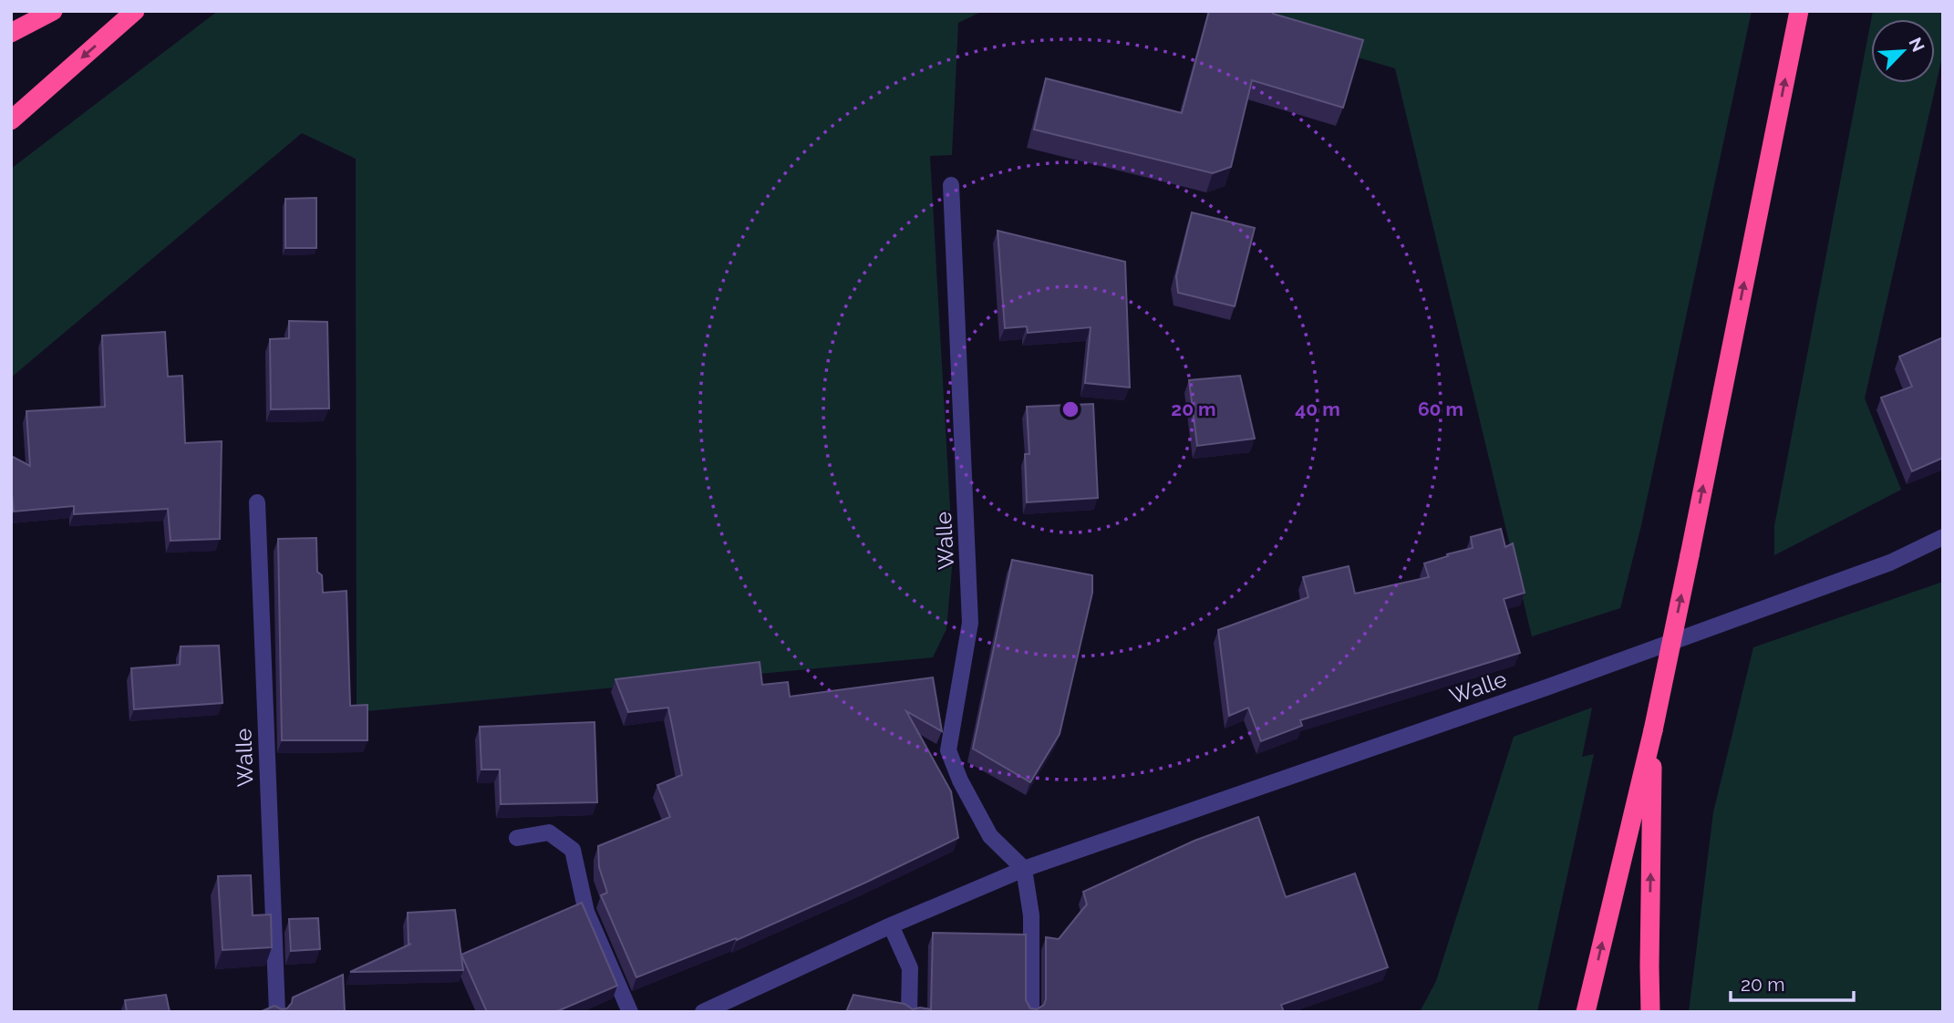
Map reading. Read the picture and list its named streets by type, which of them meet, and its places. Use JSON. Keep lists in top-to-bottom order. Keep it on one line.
{"streets":{"street":["Walle"]},"scale_bar":"20 m","north":"top right","rings":["20 m","40 m","60 m"]}
